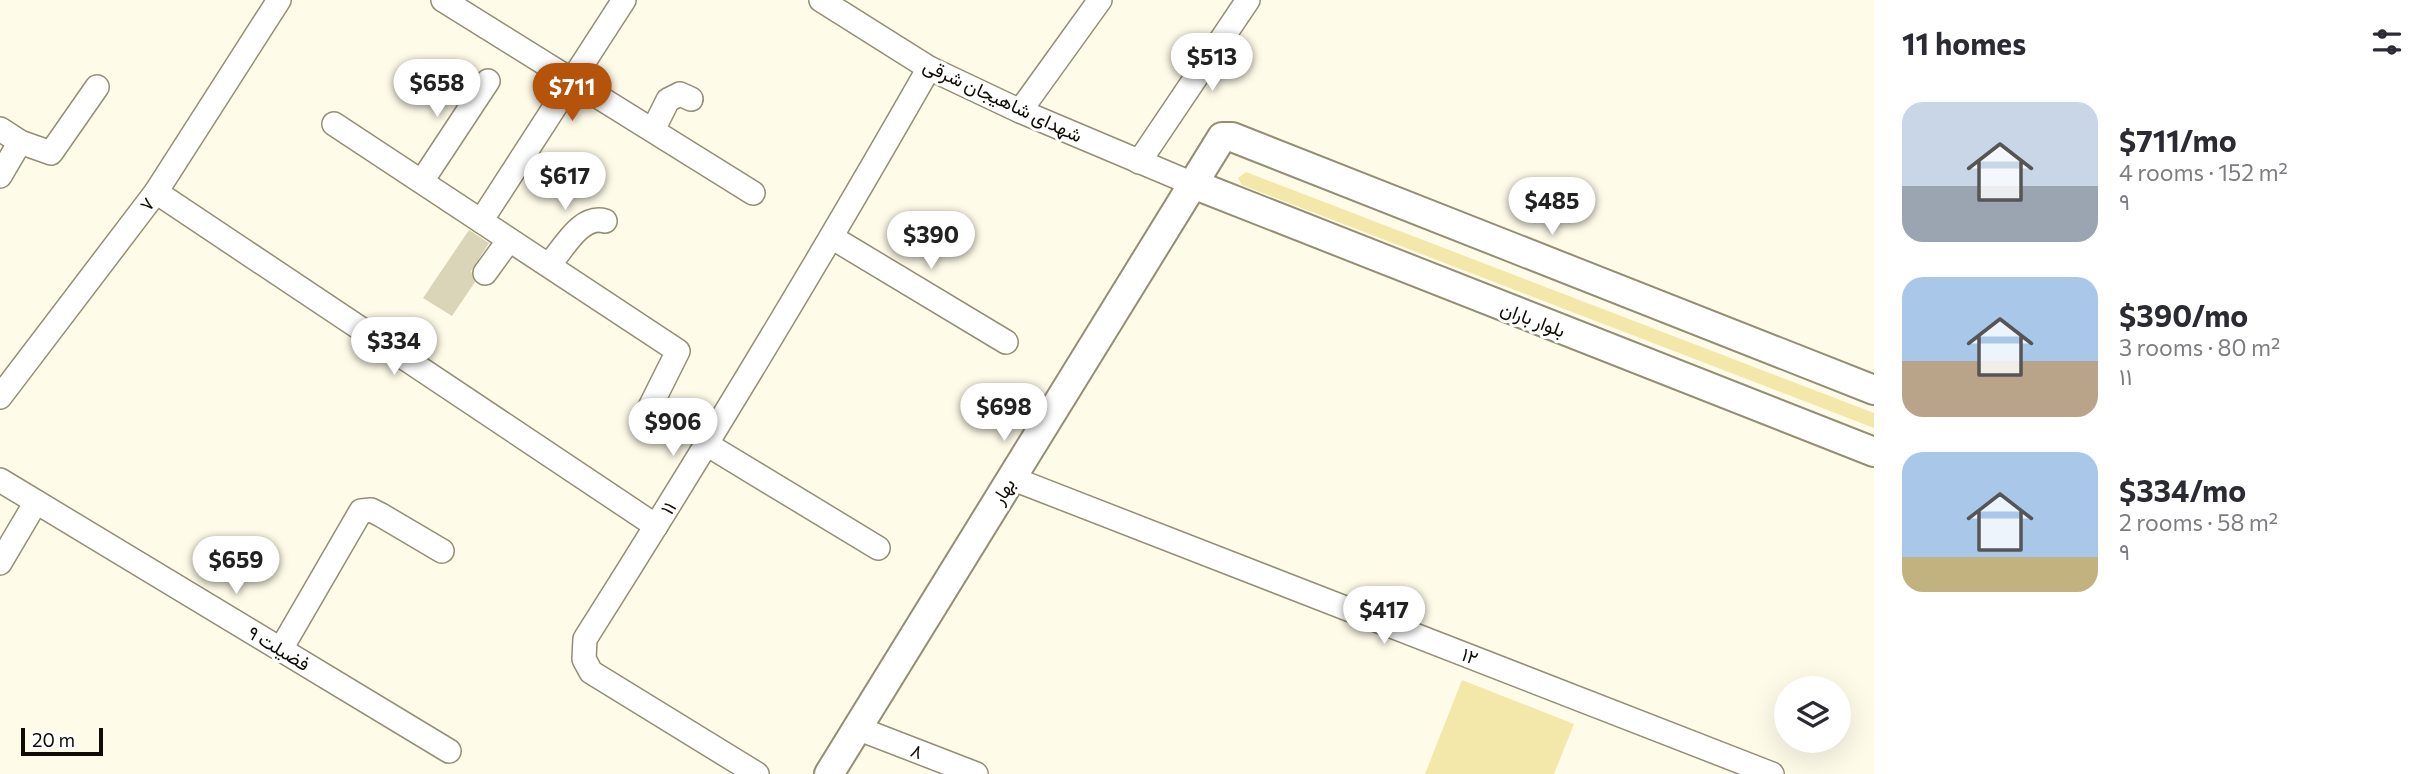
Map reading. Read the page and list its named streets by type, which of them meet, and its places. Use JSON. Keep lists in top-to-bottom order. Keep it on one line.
{"streets":{"street":["شهدای شاهیجان شرقی","۷","بلوار باران","بهار","۱۱","فضیلت ۹","۱۲","۸"]},"crossings":[["شهدای شاهیجان شرقی","بلوار باران"],["شهدای شاهیجان شرقی","بهار"],["شهدای شاهیجان شرقی","۱۱"],["بلوار باران","بهار"],["بهار","۱۲"],["بهار","۸"]],"scale_bar":"20 m","page":{"heading":"11 homes","price":["$513","$658","$711","$617","$485","$390","$334","$698","$906","$659","$417"],"list":[{"name":"$711/mo","note":"4 rooms · 152 m² · ۹"},{"name":"$390/mo","note":"3 rooms · 80 m² · ۱۱"},{"name":"$334/mo","note":"2 rooms · 58 m² · ۹"}],"scale":"20 m"}}
